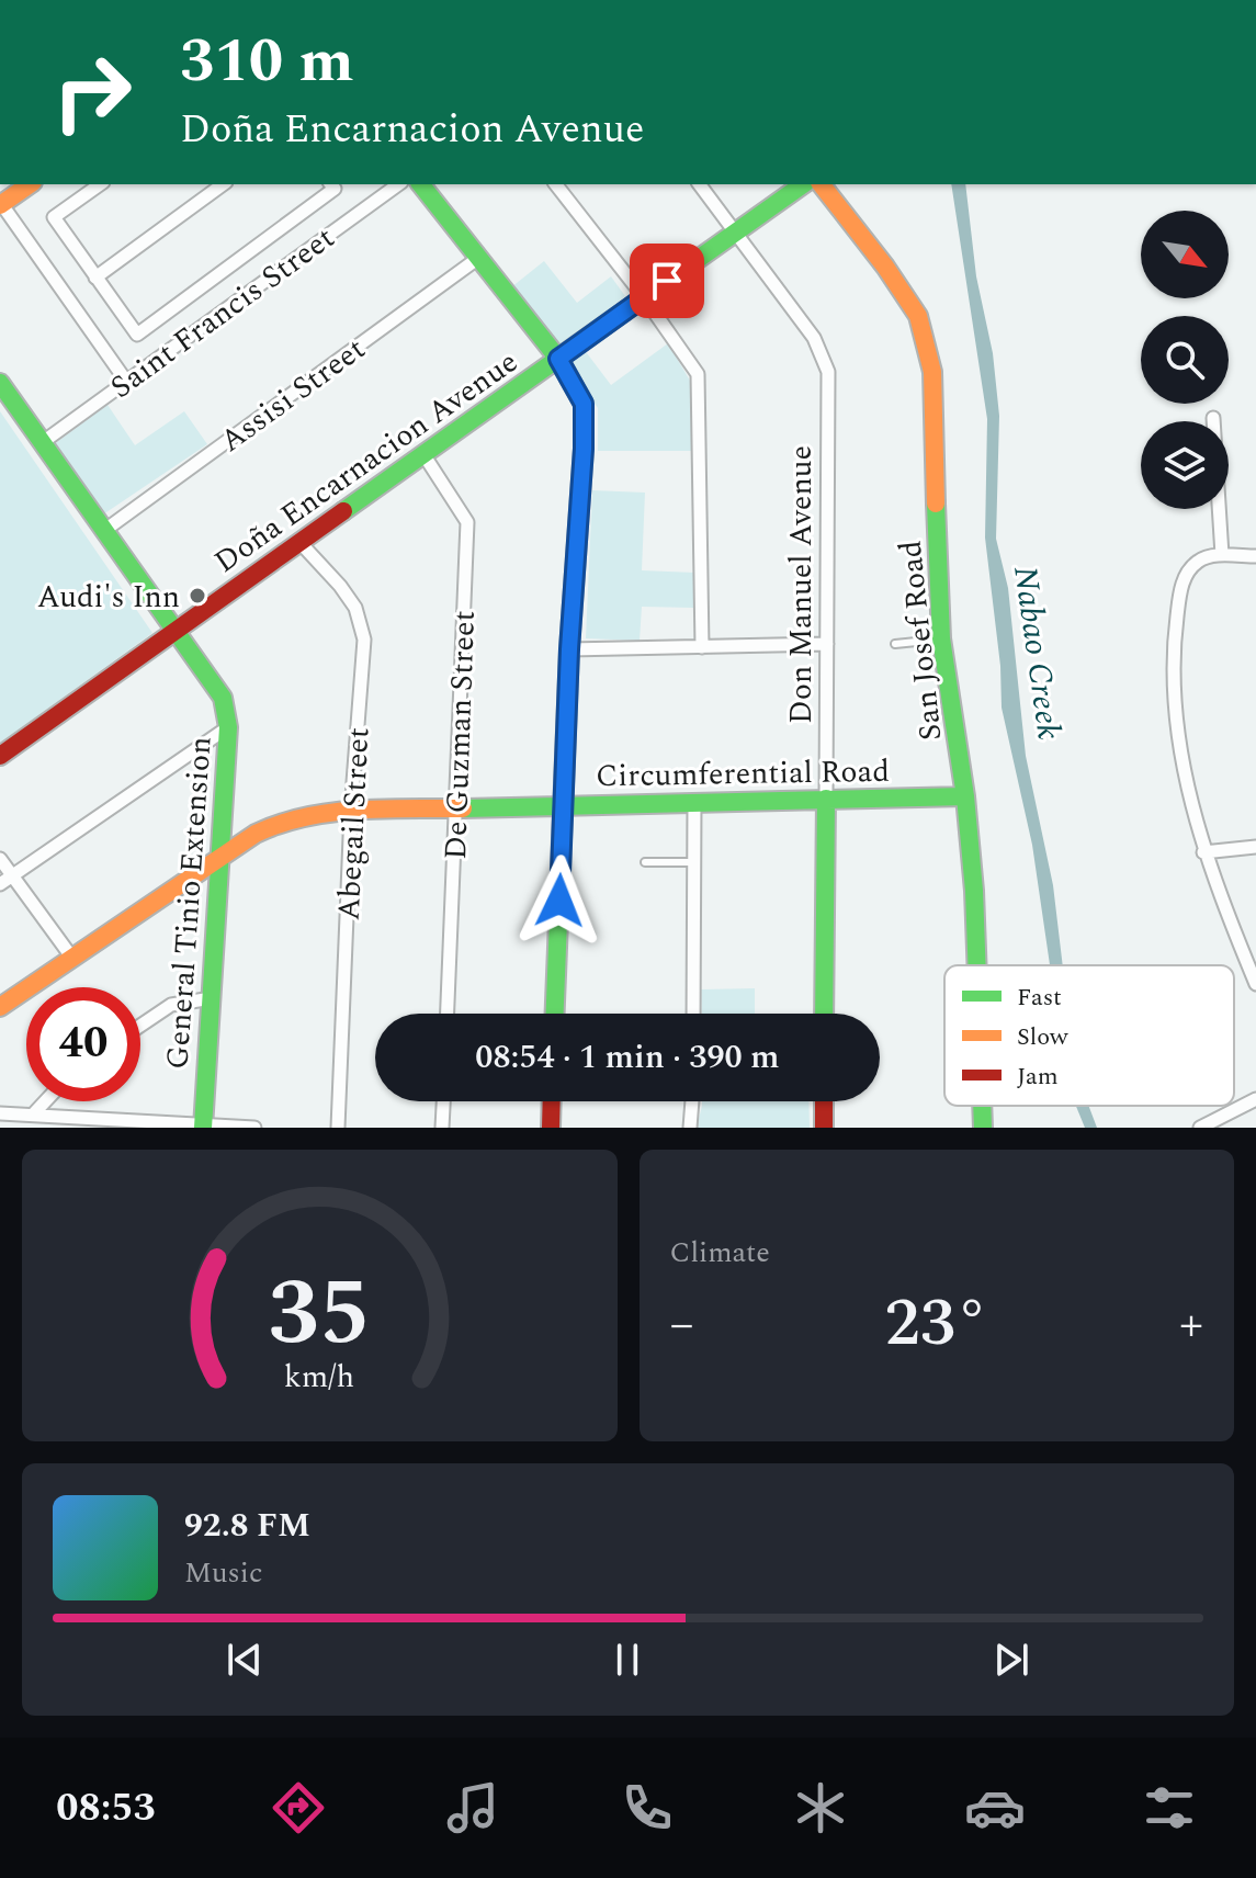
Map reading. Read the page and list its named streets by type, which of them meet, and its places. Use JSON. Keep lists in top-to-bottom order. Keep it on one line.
{"streets":{"street":["Saint Francis Street","Assisi Street","Doña Encarnacion Avenue","Don Manuel Avenue","San Josef Road","De Guzman Street","Circumferential Road","Abegail Street","General Tinio Extension"]},"crossings":[["Saint Francis Street","General Tinio Extension"],["Assisi Street","General Tinio Extension"],["Doña Encarnacion Avenue","Don Manuel Avenue"],["Doña Encarnacion Avenue","De Guzman Street"],["Doña Encarnacion Avenue","Abegail Street"],["Doña Encarnacion Avenue","General Tinio Extension"],["Don Manuel Avenue","Circumferential Road"],["San Josef Road","Circumferential Road"],["De Guzman Street","Circumferential Road"],["Circumferential Road","Abegail Street"],["Circumferential Road","General Tinio Extension"]],"water":["Nabao Creek"],"places":["Audi's Inn"],"legend":["Fast","Slow","Jam"],"north":"bottom right","page":{"turn":["310 m","Doña Encarnacion Avenue"],"limit":"40","trip":"08:54 · 1 min · 390 m","tile":"Climate","heat":["−","23°","+"],"song":["92.8 FM","Music"],"tabs":"08:53","gauge":["35","km/h"]}}
